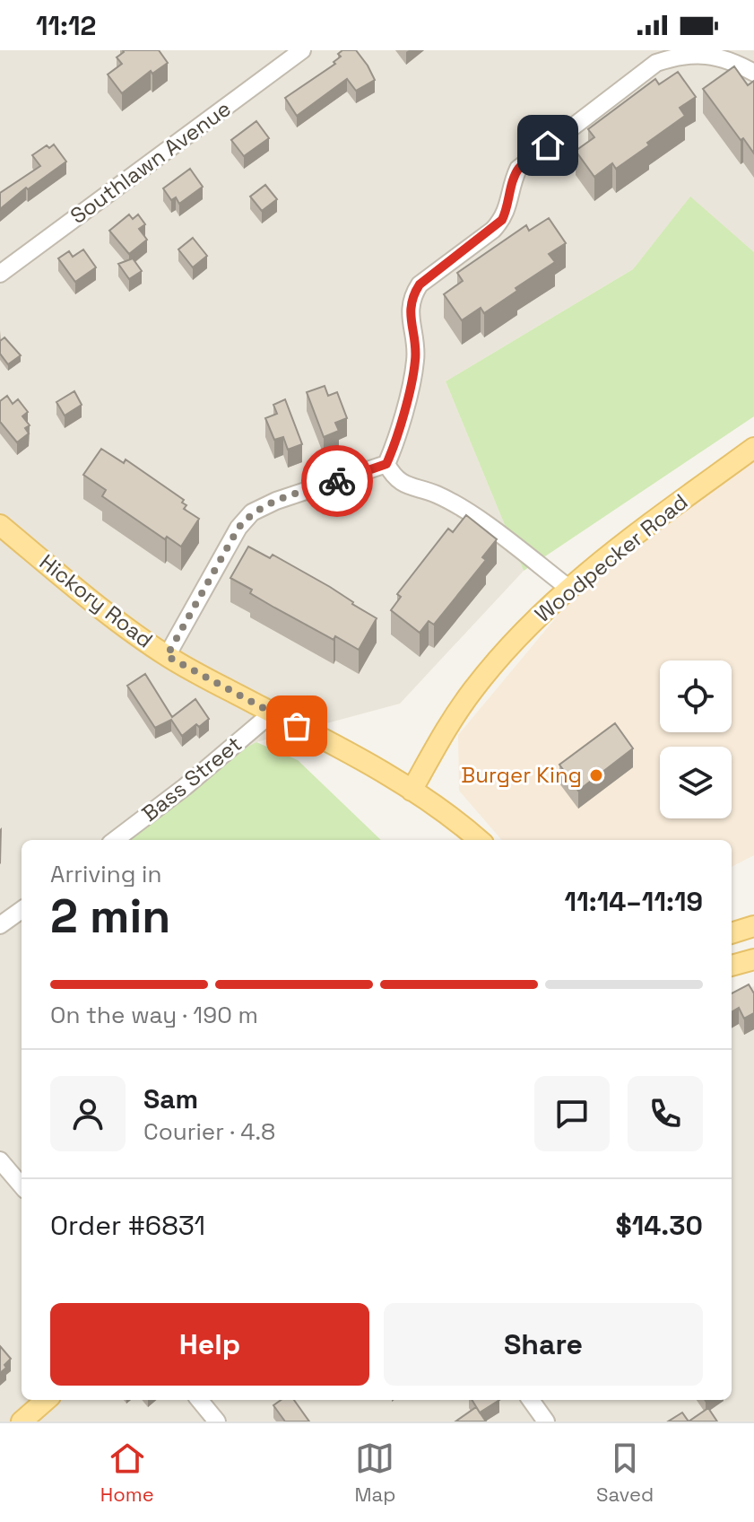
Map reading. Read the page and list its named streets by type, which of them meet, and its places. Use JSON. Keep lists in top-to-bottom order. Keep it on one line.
{"streets":{"main road":["Woodpecker Road","Hickory Road"],"street":["Southlawn Avenue","Bass Street"]},"crossings":[["Woodpecker Road","Hickory Road"],["Hickory Road","Bass Street"]],"places":["Burger King"],"page":{"status":"11:12","heading":["2 min","Arriving in","11:14–11:19"],"panel":["Sam","Courier · 4.8","Order #6831","$14.30"],"bar":"On the way · 190 m","buttons":["Help","Share"],"tabs":["Home","Map","Saved"]}}
